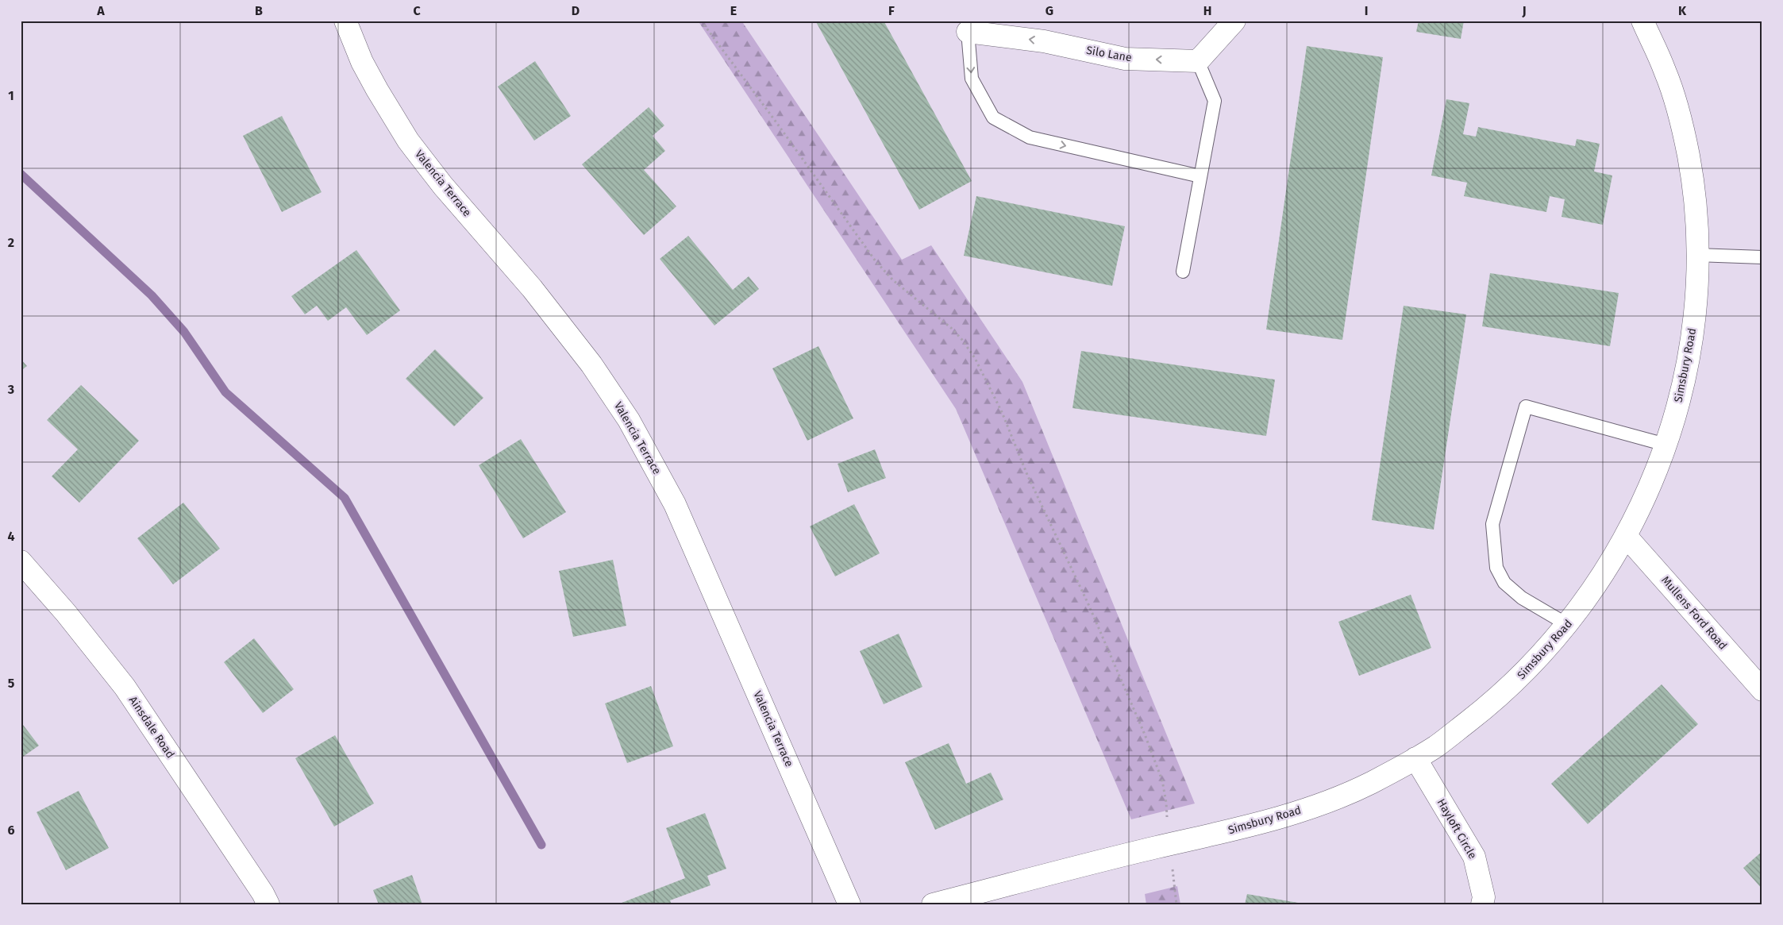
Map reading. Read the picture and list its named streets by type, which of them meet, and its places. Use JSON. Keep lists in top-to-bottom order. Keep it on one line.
{"streets":{"street":["Silo Lane","Valencia Terrace","Simsbury Road","Mullens Ford Road","Ainsdale Road","Hayloft Circle"]},"crossings":[["Simsbury Road","Mullens Ford Road"],["Simsbury Road","Hayloft Circle"]],"one_way":["Silo Lane"],"grid":{"columns":["A","B","C","D","E","F","G","H","I","J","K"],"rows":["1","2","3","4","5","6"]}}
